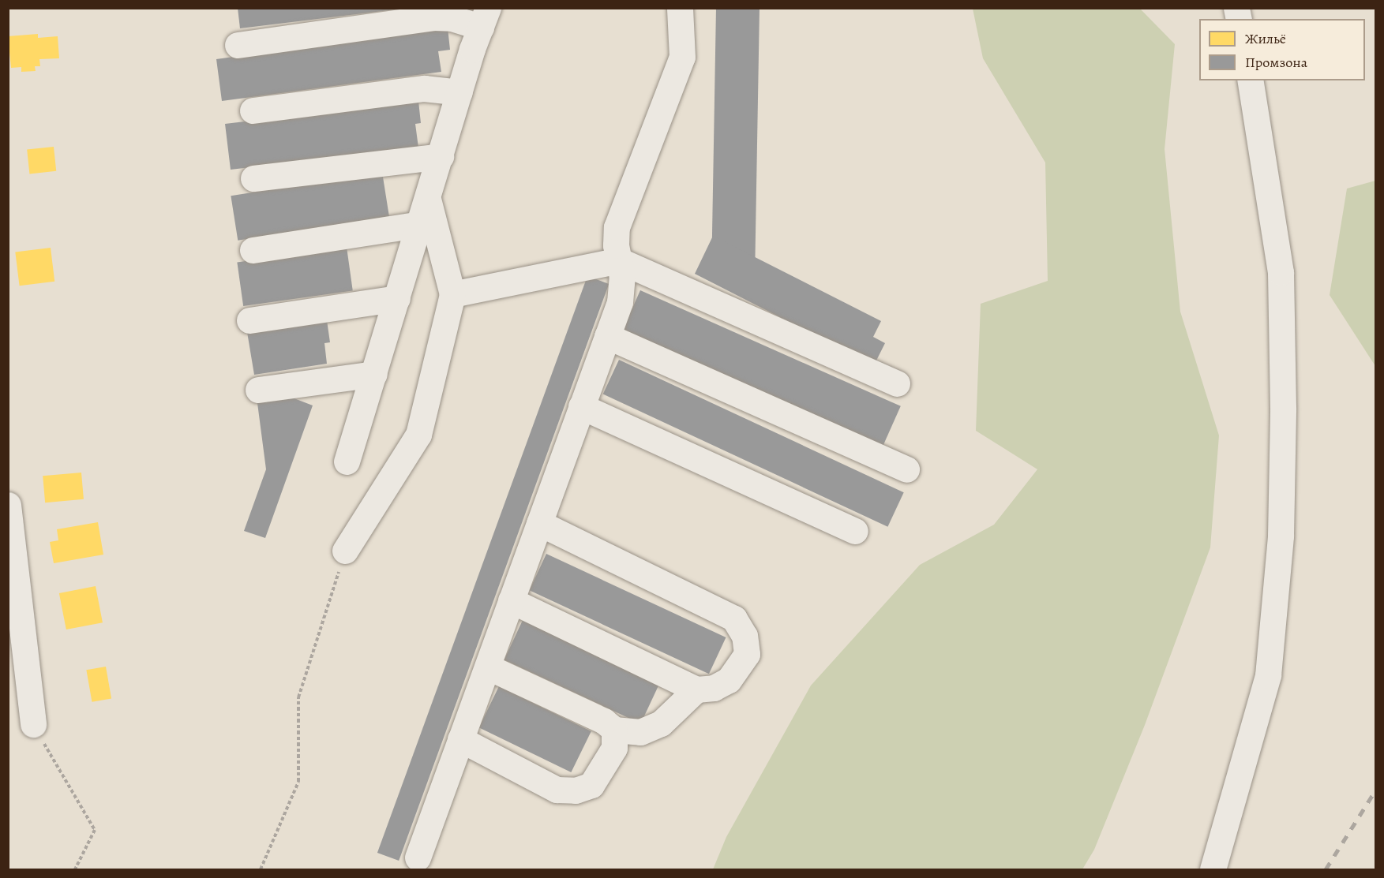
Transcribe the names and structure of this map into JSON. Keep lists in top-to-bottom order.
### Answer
{
  "legend": ["Жильё", "Промзона"]
}
